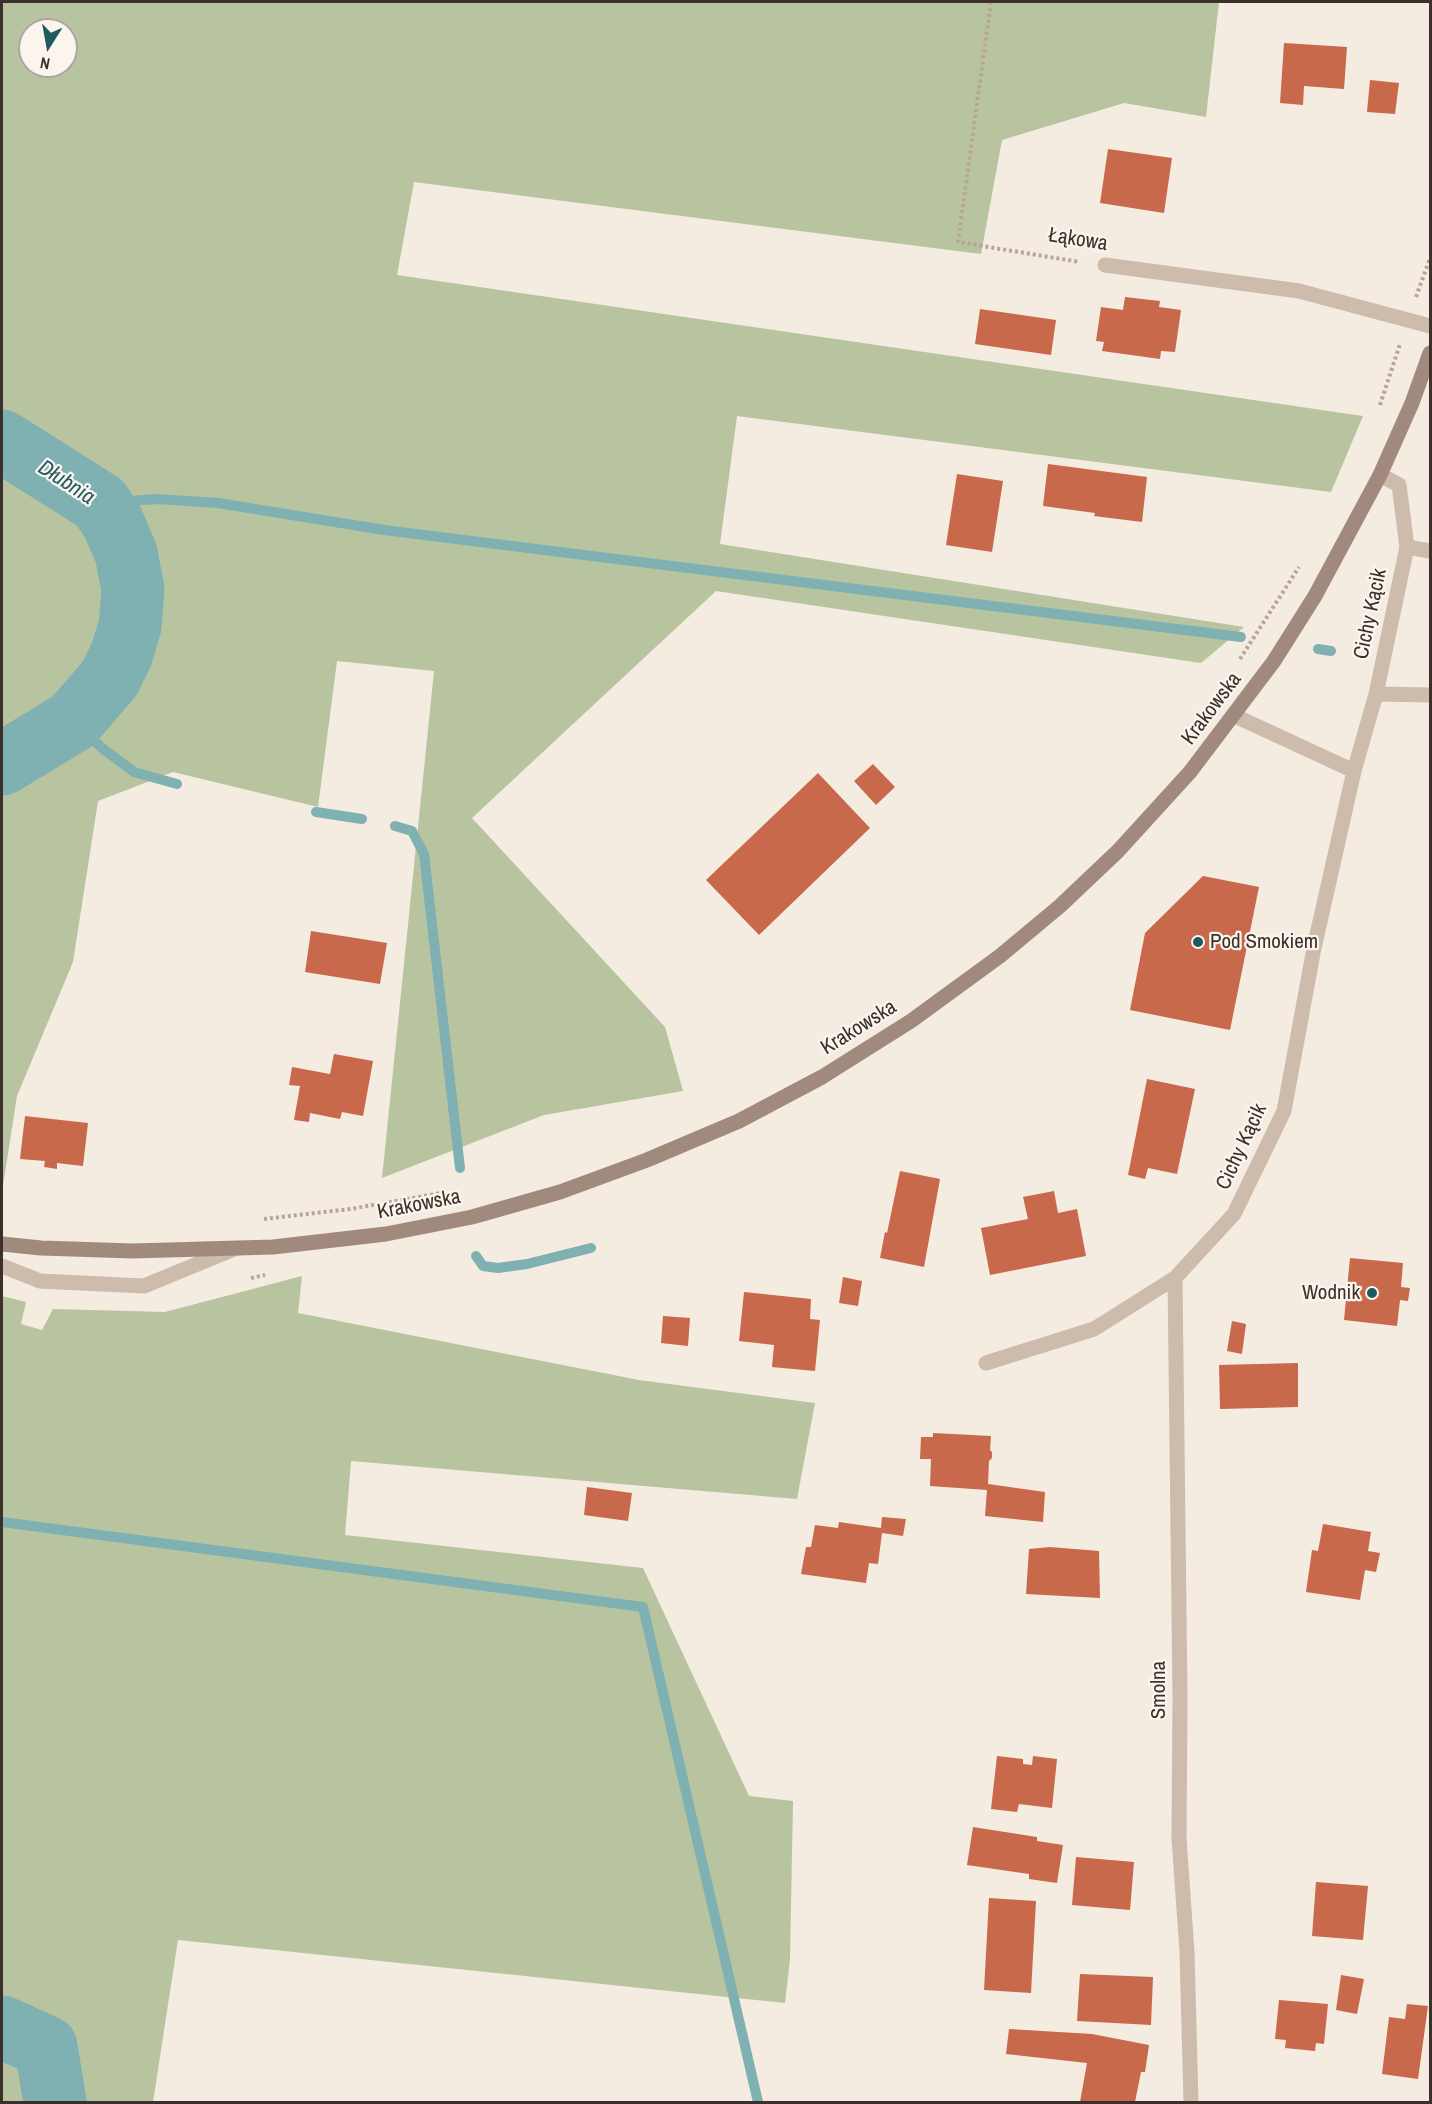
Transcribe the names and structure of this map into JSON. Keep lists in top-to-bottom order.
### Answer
{
  "streets": {
    "main road": ["Krakowska"],
    "street": ["Łąkowa", "Cichy Kącik", "Smolna"]
  },
  "crossings": [
    ["Cichy Kącik", "Krakowska"],
    ["Cichy Kącik", "Smolna"]
  ],
  "water": ["Dłubnia"],
  "places": ["Pod Smokiem", "Wodnik"],
  "north": "bottom"
}
